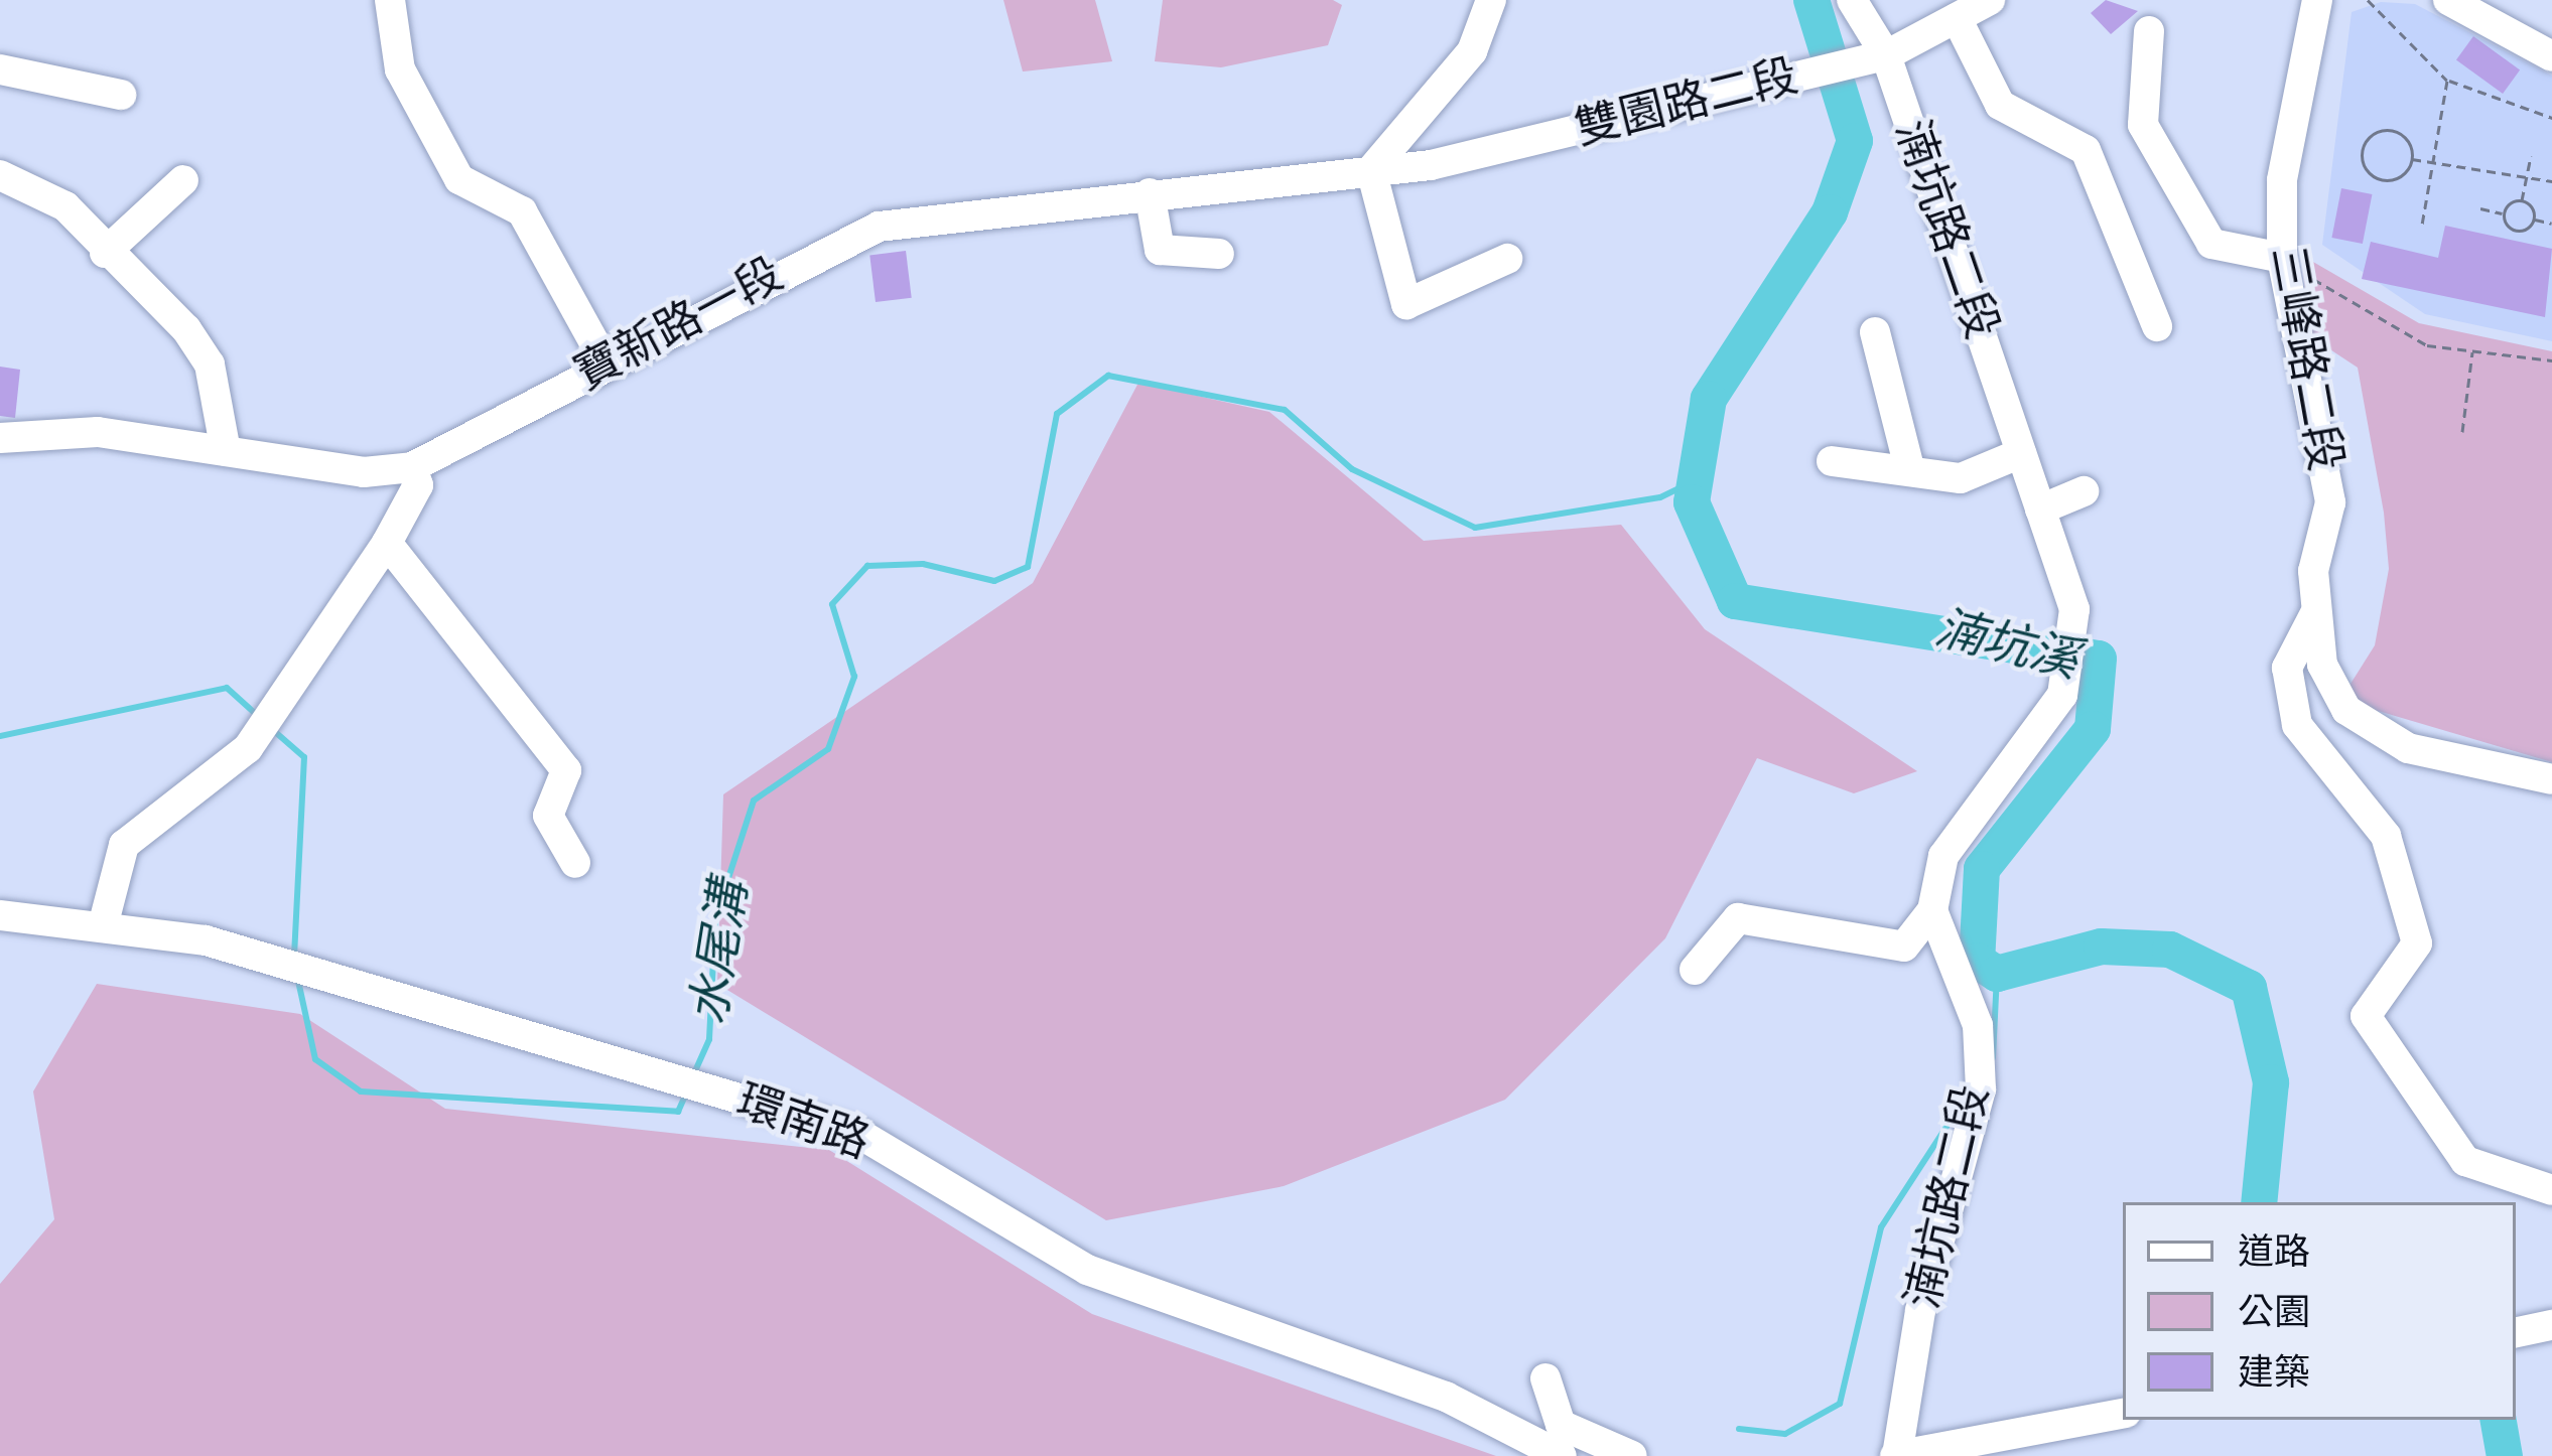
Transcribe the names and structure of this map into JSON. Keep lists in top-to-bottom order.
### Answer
{
  "streets": {
    "street": [
      "雙園路二段",
      "湳坑路二段",
      "寶新路一段",
      "三峰路二段",
      "環南路"
    ]
  },
  "crossings": [
    ["雙園路二段", "湳坑路二段"],
    ["雙園路二段", "寶新路一段"]
  ],
  "water": ["湳坑溪", "水尾溝"],
  "legend": ["道路", "公園", "建築"]
}
